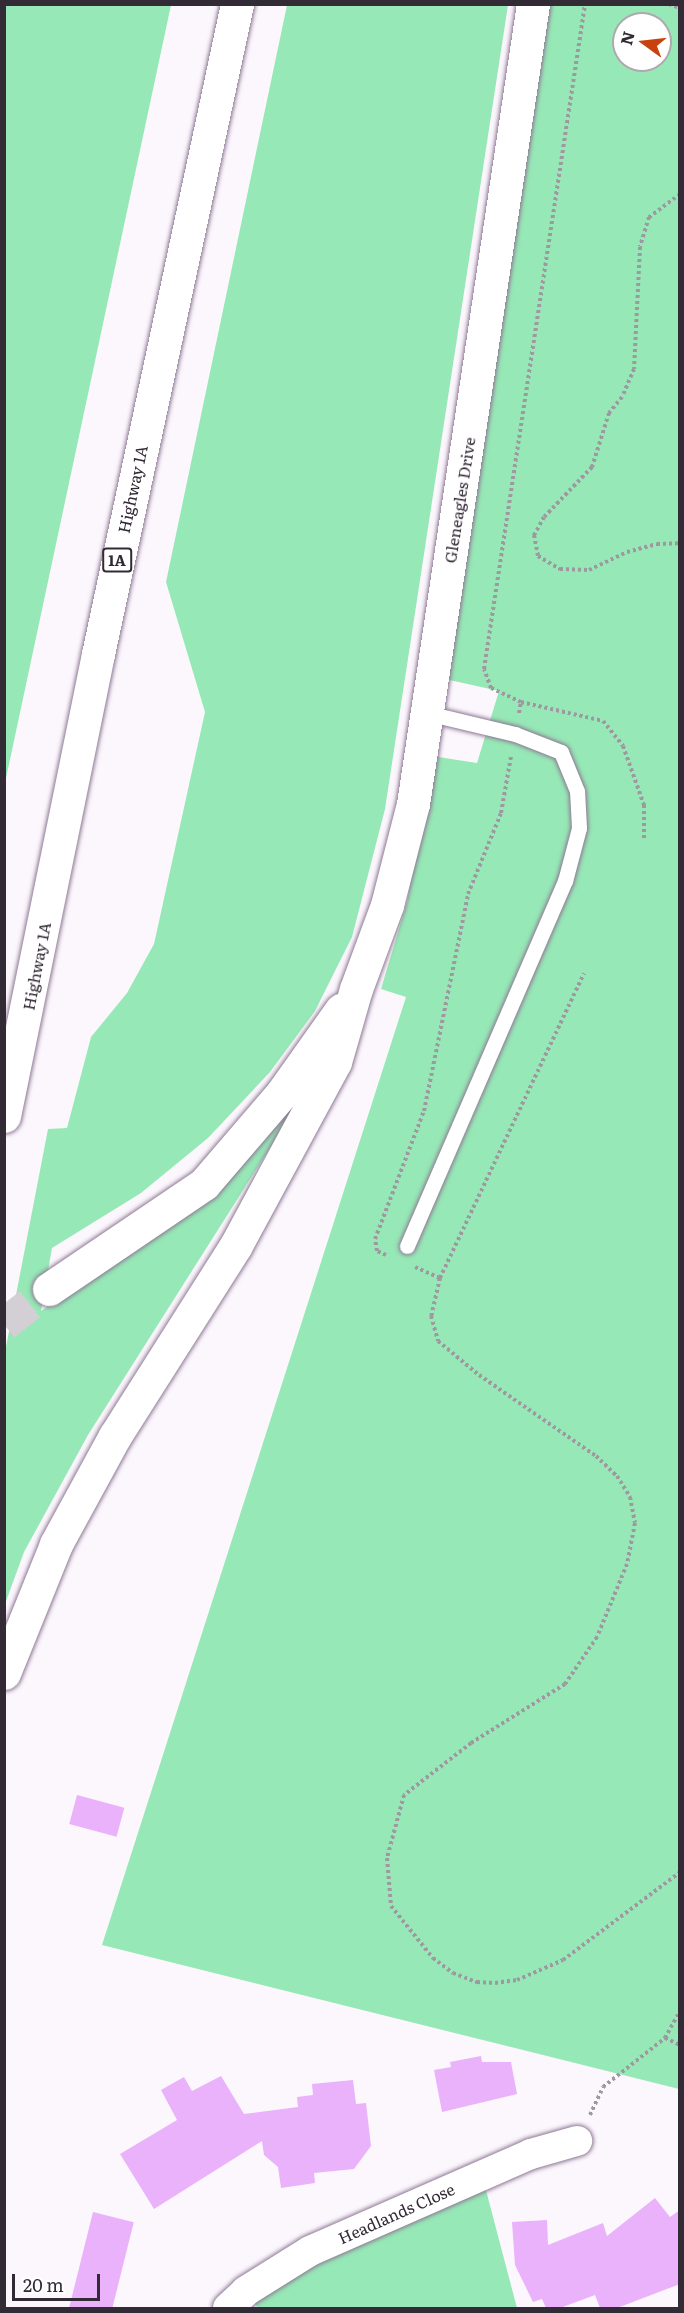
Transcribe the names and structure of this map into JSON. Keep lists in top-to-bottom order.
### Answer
{
  "streets": {
    "main road": ["Highway 1A", "Gleneagles Drive", "1A"],
    "street": ["Headlands Close"]
  },
  "scale_bar": "20 m",
  "north": "left"
}
